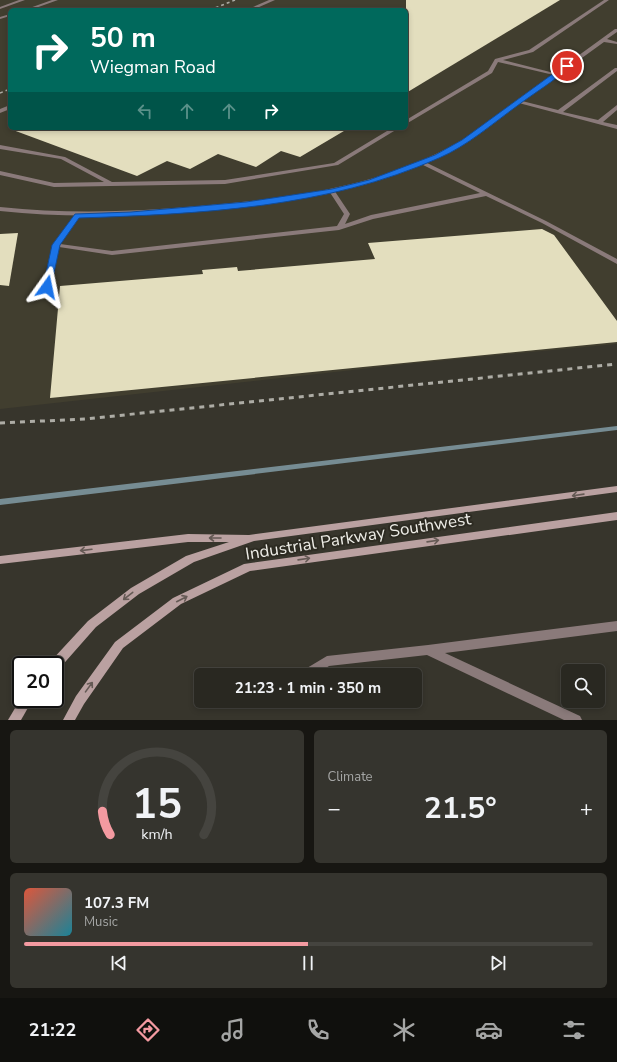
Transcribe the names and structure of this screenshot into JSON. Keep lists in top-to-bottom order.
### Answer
{
  "streets": {
    "main road": ["Industrial Parkway Southwest"]
  },
  "page": {
    "turn": ["50 m", "Wiegman Road"],
    "limit": "20",
    "trip": "21:23 · 1 min · 350 m",
    "tile": "Climate",
    "heat": ["−", "21.5°", "+"],
    "song": ["107.3 FM", "Music"],
    "tabs": "21:22",
    "gauge": ["15", "km/h"]
  }
}
